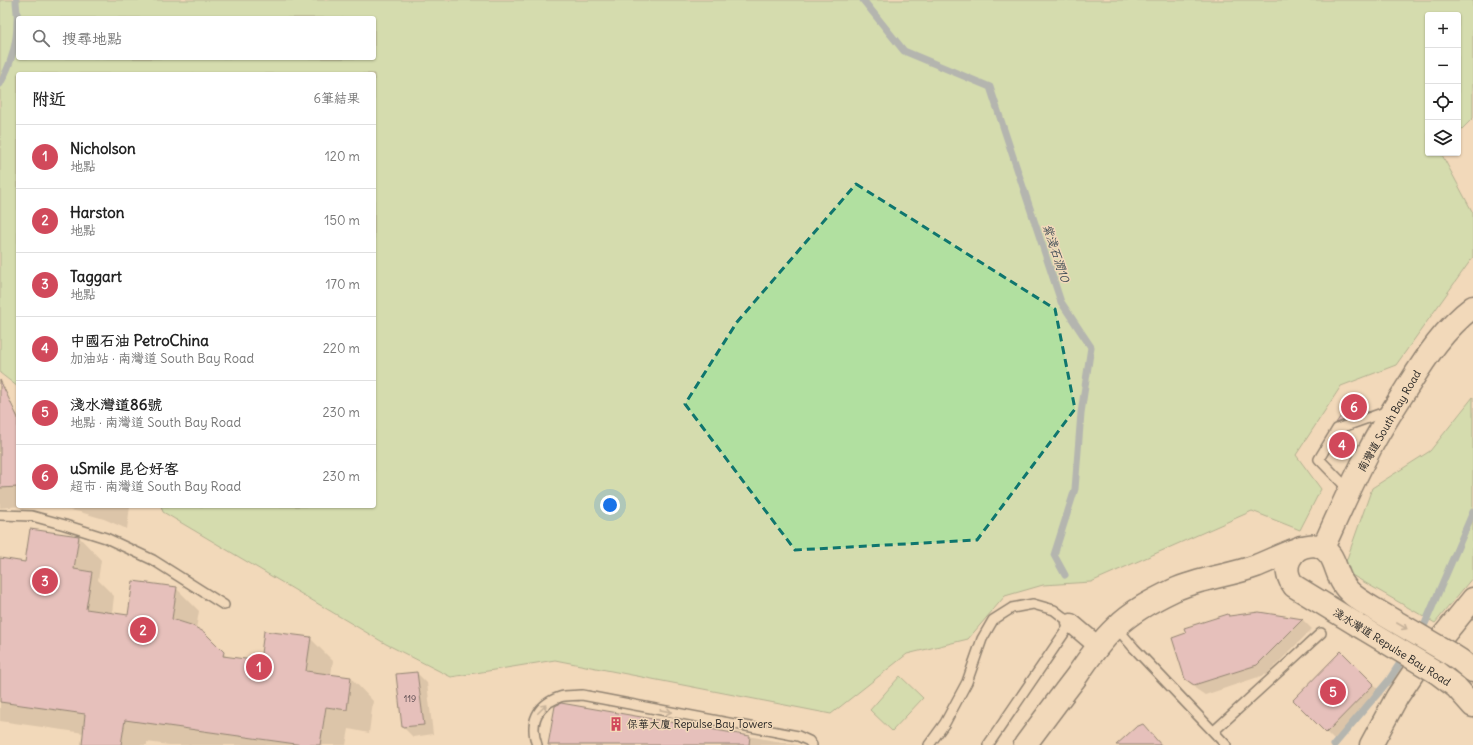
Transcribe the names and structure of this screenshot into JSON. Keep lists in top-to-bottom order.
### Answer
{
  "streets": {
    "main road": ["南灣道 South Bay Road", "淺水灣道 Repulse Bay Road"]
  },
  "crossings": [
    ["南灣道 South Bay Road", "淺水灣道 Repulse Bay Road"]
  ],
  "water": ["紫淺石澗10"],
  "places": {
    "building": ["保華大廈 Repulse Bay Towers"]
  },
  "house_numbers": ["119"],
  "page": {
    "map_buttons": ["+", "−"],
    "search": "搜尋地點",
    "heading": ["附近", "6筆結果"],
    "list": [
      {
        "mark": "1",
        "name": "Nicholson",
        "note": "地點",
        "value": "120 m"
      },
      {
        "mark": "2",
        "name": "Harston",
        "note": "地點",
        "value": "150 m"
      },
      {
        "mark": "3",
        "name": "Taggart",
        "note": "地點",
        "value": "170 m"
      },
      {
        "mark": "4",
        "name": "中國石油 PetroChina",
        "note": "加油站 · 南灣道 South Bay Road",
        "value": "220 m"
      },
      {
        "mark": "5",
        "name": "淺水灣道86號",
        "note": "地點 · 南灣道 South Bay Road",
        "value": "230 m"
      },
      {
        "mark": "6",
        "name": "uSmile 昆仑好客",
        "note": "超市 · 南灣道 South Bay Road",
        "value": "230 m"
      }
    ],
    "pins": [
      "6",
      "4",
      "3",
      "2",
      "1",
      "5"
    ]
  }
}
